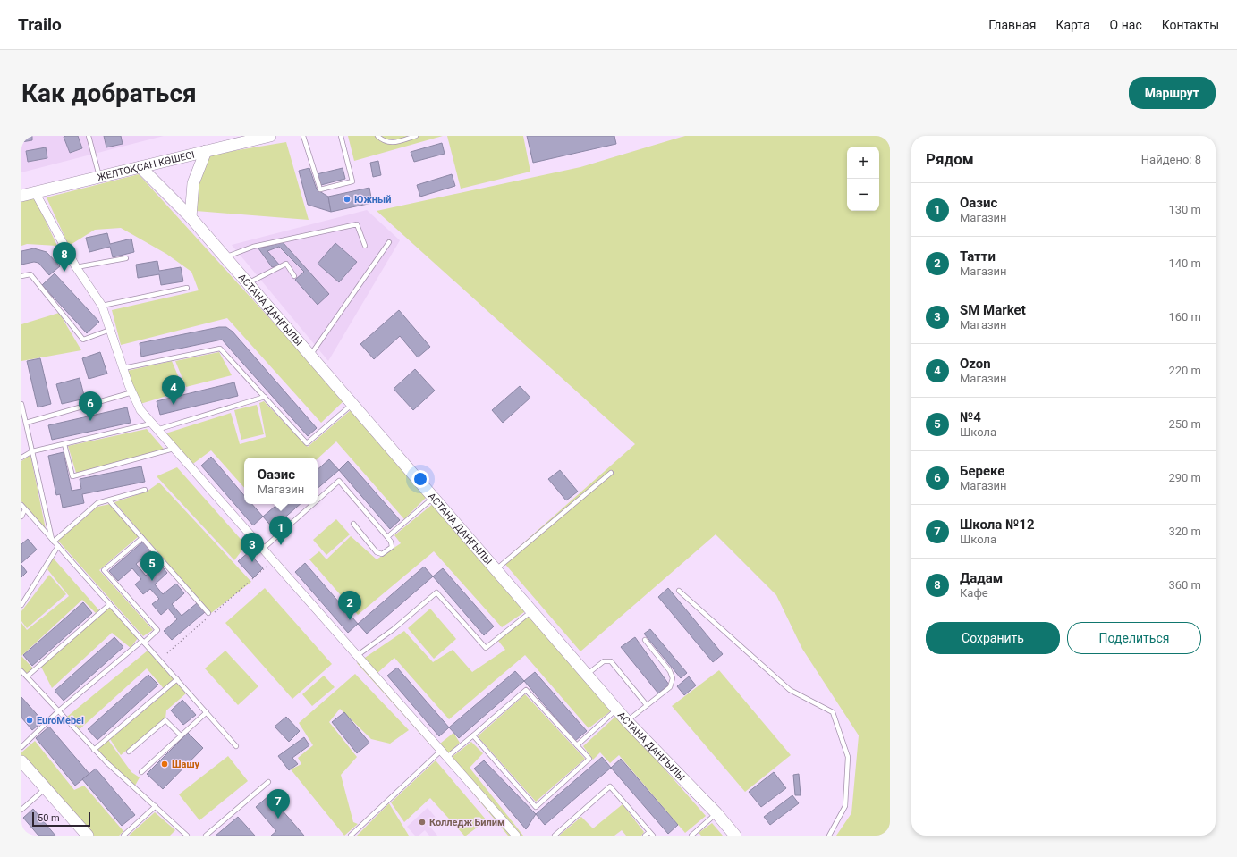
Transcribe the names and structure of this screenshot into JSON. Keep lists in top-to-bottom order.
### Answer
{
  "streets": {
    "street": ["ЖЕЛТОҚСАН КӨШЕСІ", "АСТАНА ДАҢҒЫЛЫ"]
  },
  "crossings": [
    ["ЖЕЛТОҚСАН КӨШЕСІ", "АСТАНА ДАҢҒЫЛЫ"]
  ],
  "places": [
    "Южный",
    "EuroMebel",
    "Шашу",
    "Колледж Билим"
  ],
  "scale_bar": "50 m",
  "page": {
    "header": "Trailo",
    "nav": [
      "Главная",
      "Карта",
      "О нас",
      "Контакты"
    ],
    "buttons": [
      "Маршрут",
      ["Сохранить", "Поделиться"]
    ],
    "title": "Как добраться",
    "heading": ["Рядом", "Найдено: 8"],
    "map_buttons": ["+", "−"],
    "list": [
      {
        "mark": "1",
        "name": "Оазис",
        "note": "Магазин",
        "value": "130 m"
      },
      {
        "mark": "2",
        "name": "Татти",
        "note": "Магазин",
        "value": "140 m"
      },
      {
        "mark": "3",
        "name": "SM Market",
        "note": "Магазин",
        "value": "160 m"
      },
      {
        "mark": "4",
        "name": "Ozon",
        "note": "Магазин",
        "value": "220 m"
      },
      {
        "mark": "5",
        "name": "№4",
        "note": "Школа",
        "value": "250 m"
      },
      {
        "mark": "6",
        "name": "Береке",
        "note": "Магазин",
        "value": "290 m"
      },
      {
        "mark": "7",
        "name": "Школа №12",
        "note": "Школа",
        "value": "320 m"
      },
      {
        "mark": "8",
        "name": "Дадам",
        "note": "Кафе",
        "value": "360 m"
      }
    ],
    "pins": [
      "8",
      "4",
      "6",
      "1",
      "3",
      "5",
      "2",
      "7"
    ],
    "popup": ["Оазис", "Магазин"],
    "scale": "50 m"
  }
}
